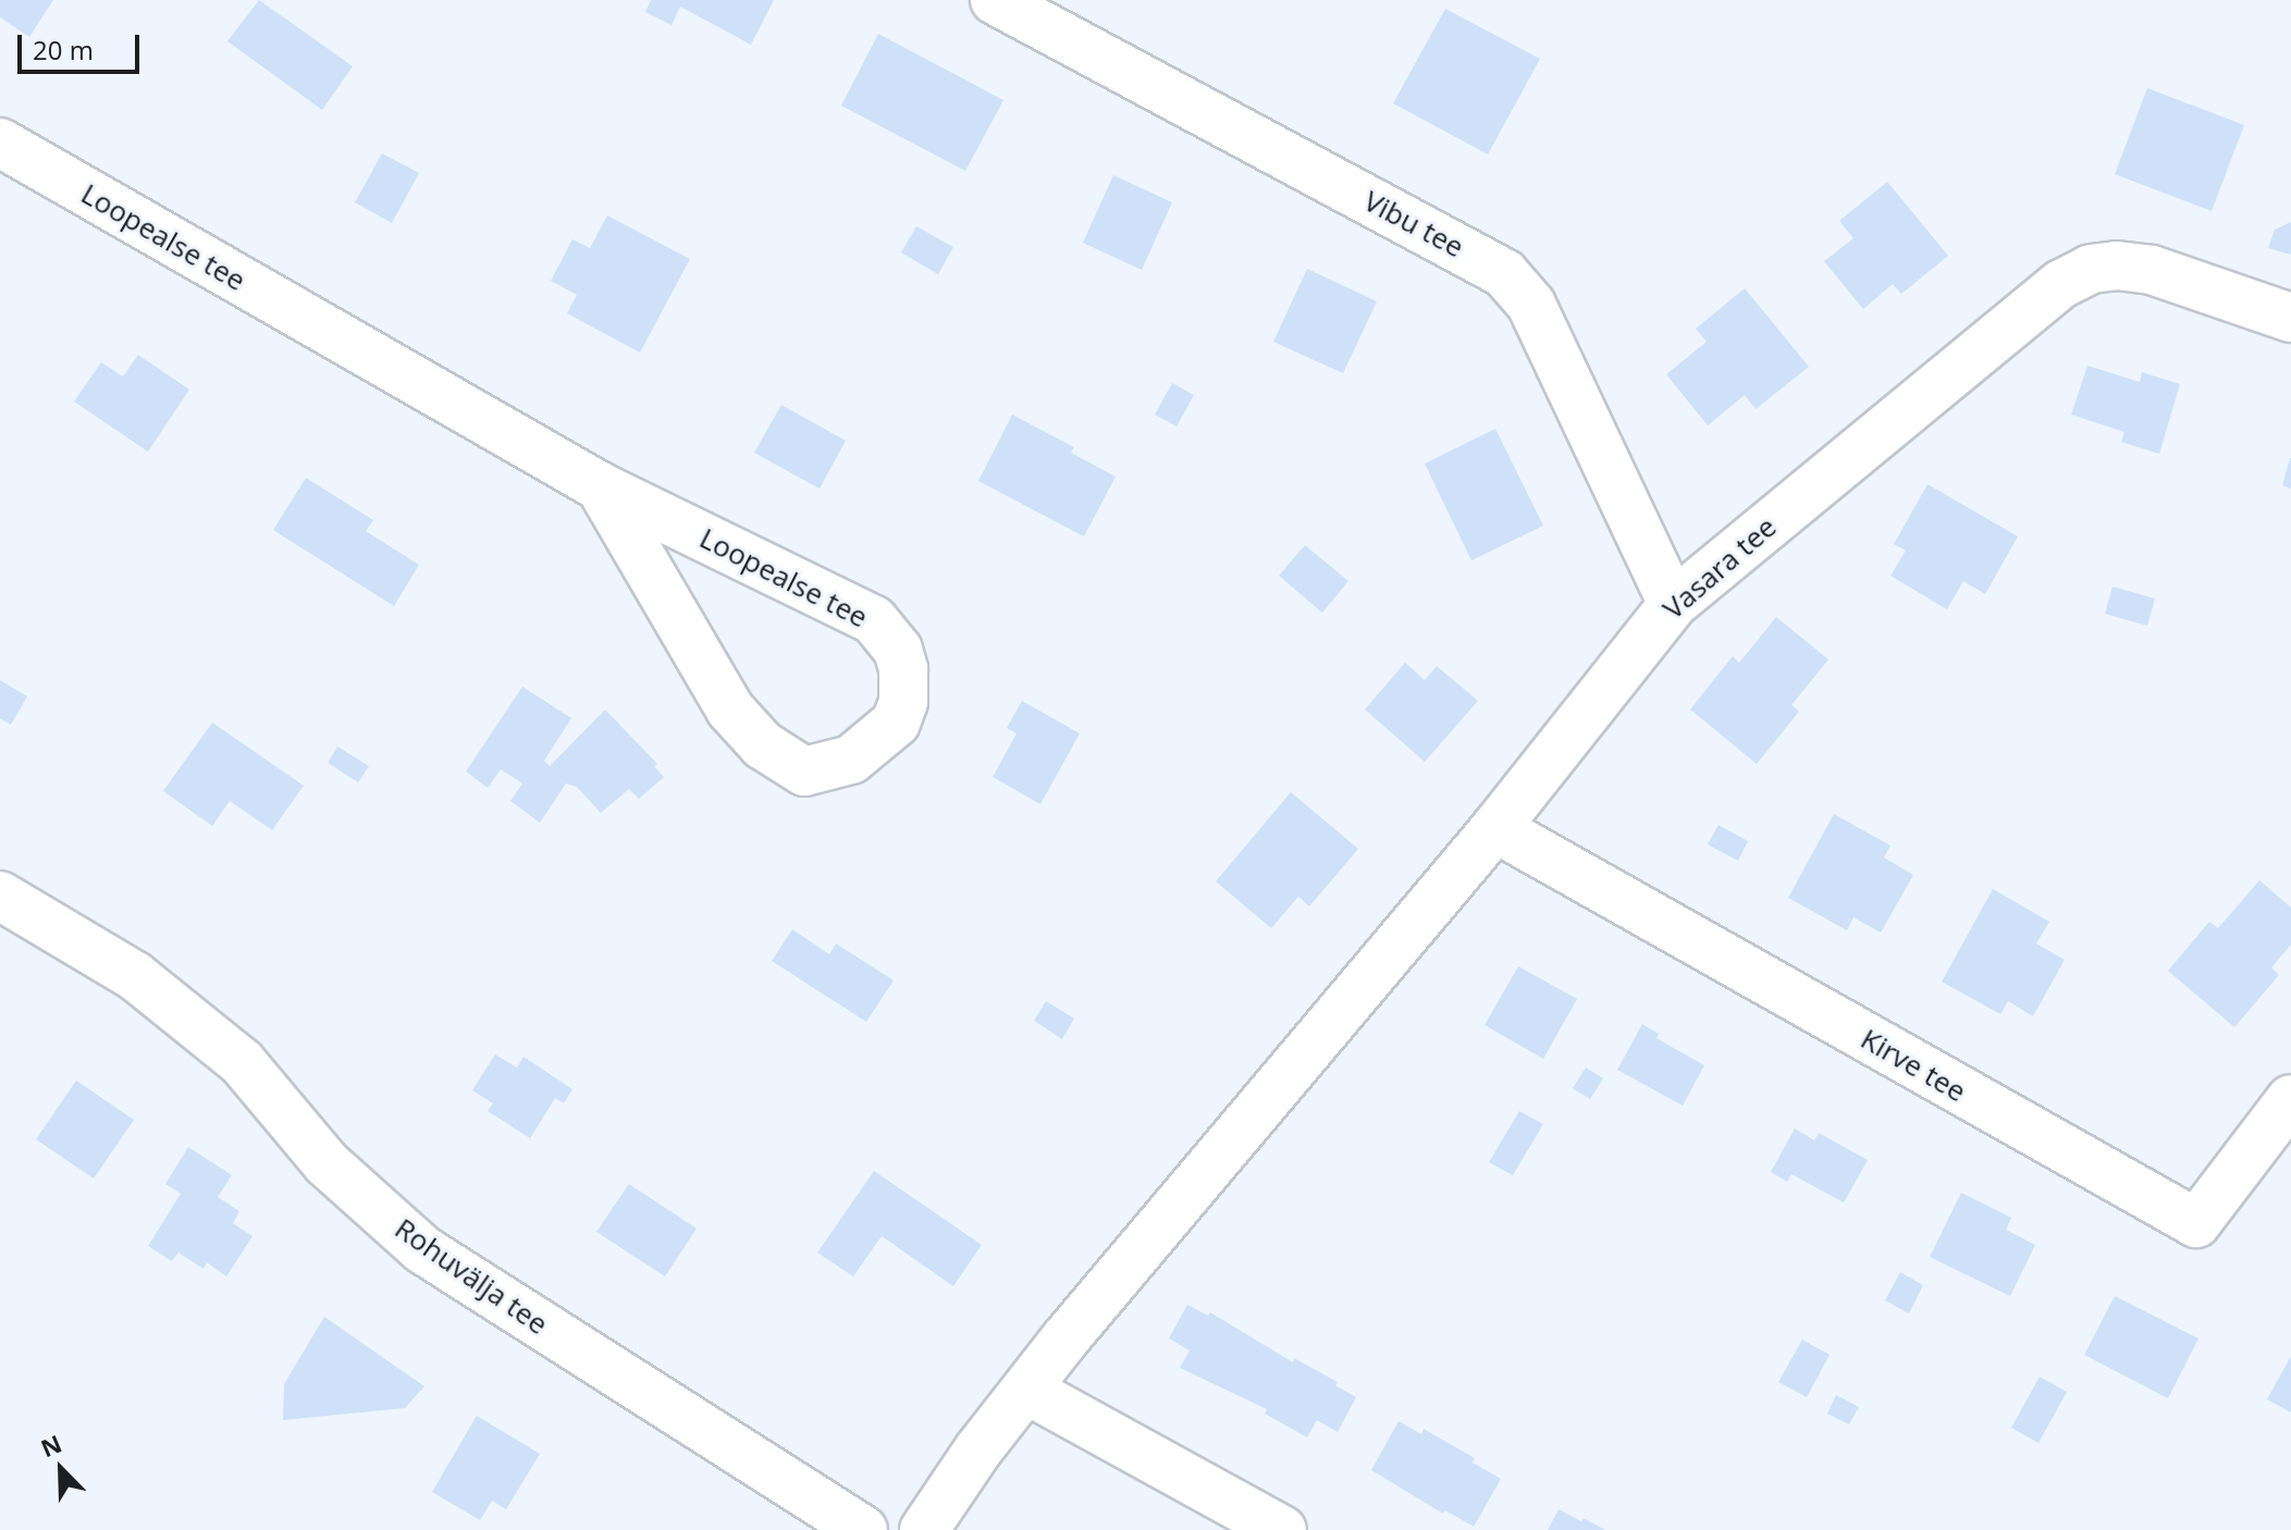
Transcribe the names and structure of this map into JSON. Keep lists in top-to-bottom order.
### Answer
{
  "streets": {
    "street": [
      "Vibu tee",
      "Loopealse tee",
      "Vasara tee",
      "Kirve tee",
      "Rohuvälja tee"
    ]
  },
  "crossings": [
    ["Vibu tee", "Vasara tee"],
    ["Vasara tee", "Kirve tee"]
  ],
  "scale_bar": "20 m",
  "north": "top left"
}
